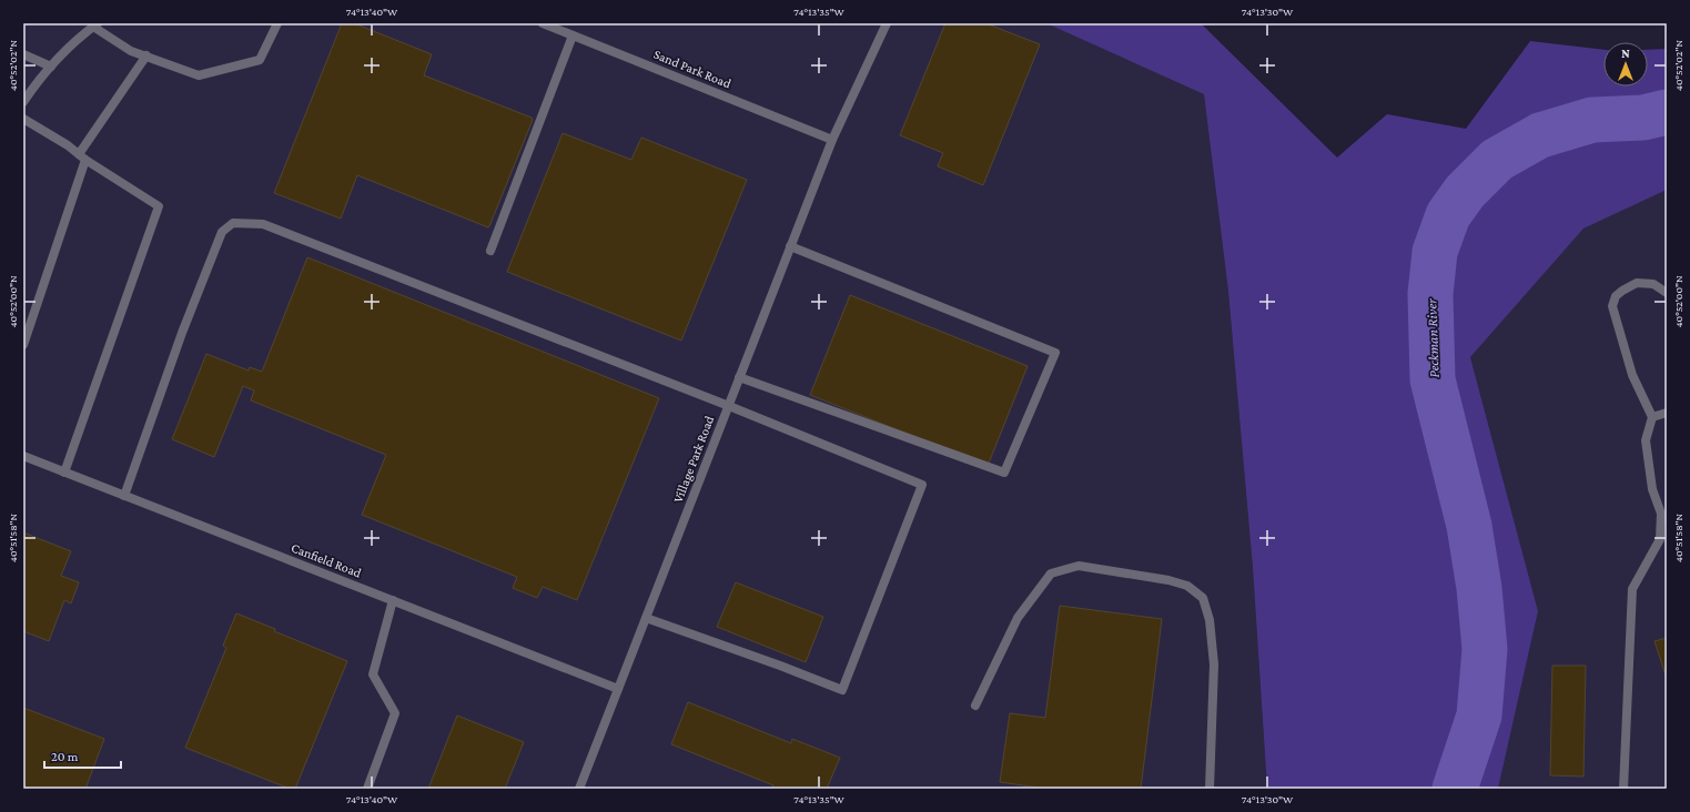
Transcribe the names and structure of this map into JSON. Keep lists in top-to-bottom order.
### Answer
{
  "streets": {
    "street": ["Sand Park Road", "Village Park Road", "Canfield Road"]
  },
  "crossings": [
    ["Sand Park Road", "Village Park Road"],
    ["Village Park Road", "Canfield Road"]
  ],
  "water": ["Peckman River"],
  "scale_bar": "20 m",
  "north": "top",
  "coordinates": [
    "74°13'40\"W",
    "74°13'35\"W",
    "74°13'30\"W",
    "40°52'02\"N",
    "40°52'00\"N",
    "40°51'58\"N"
  ]
}
